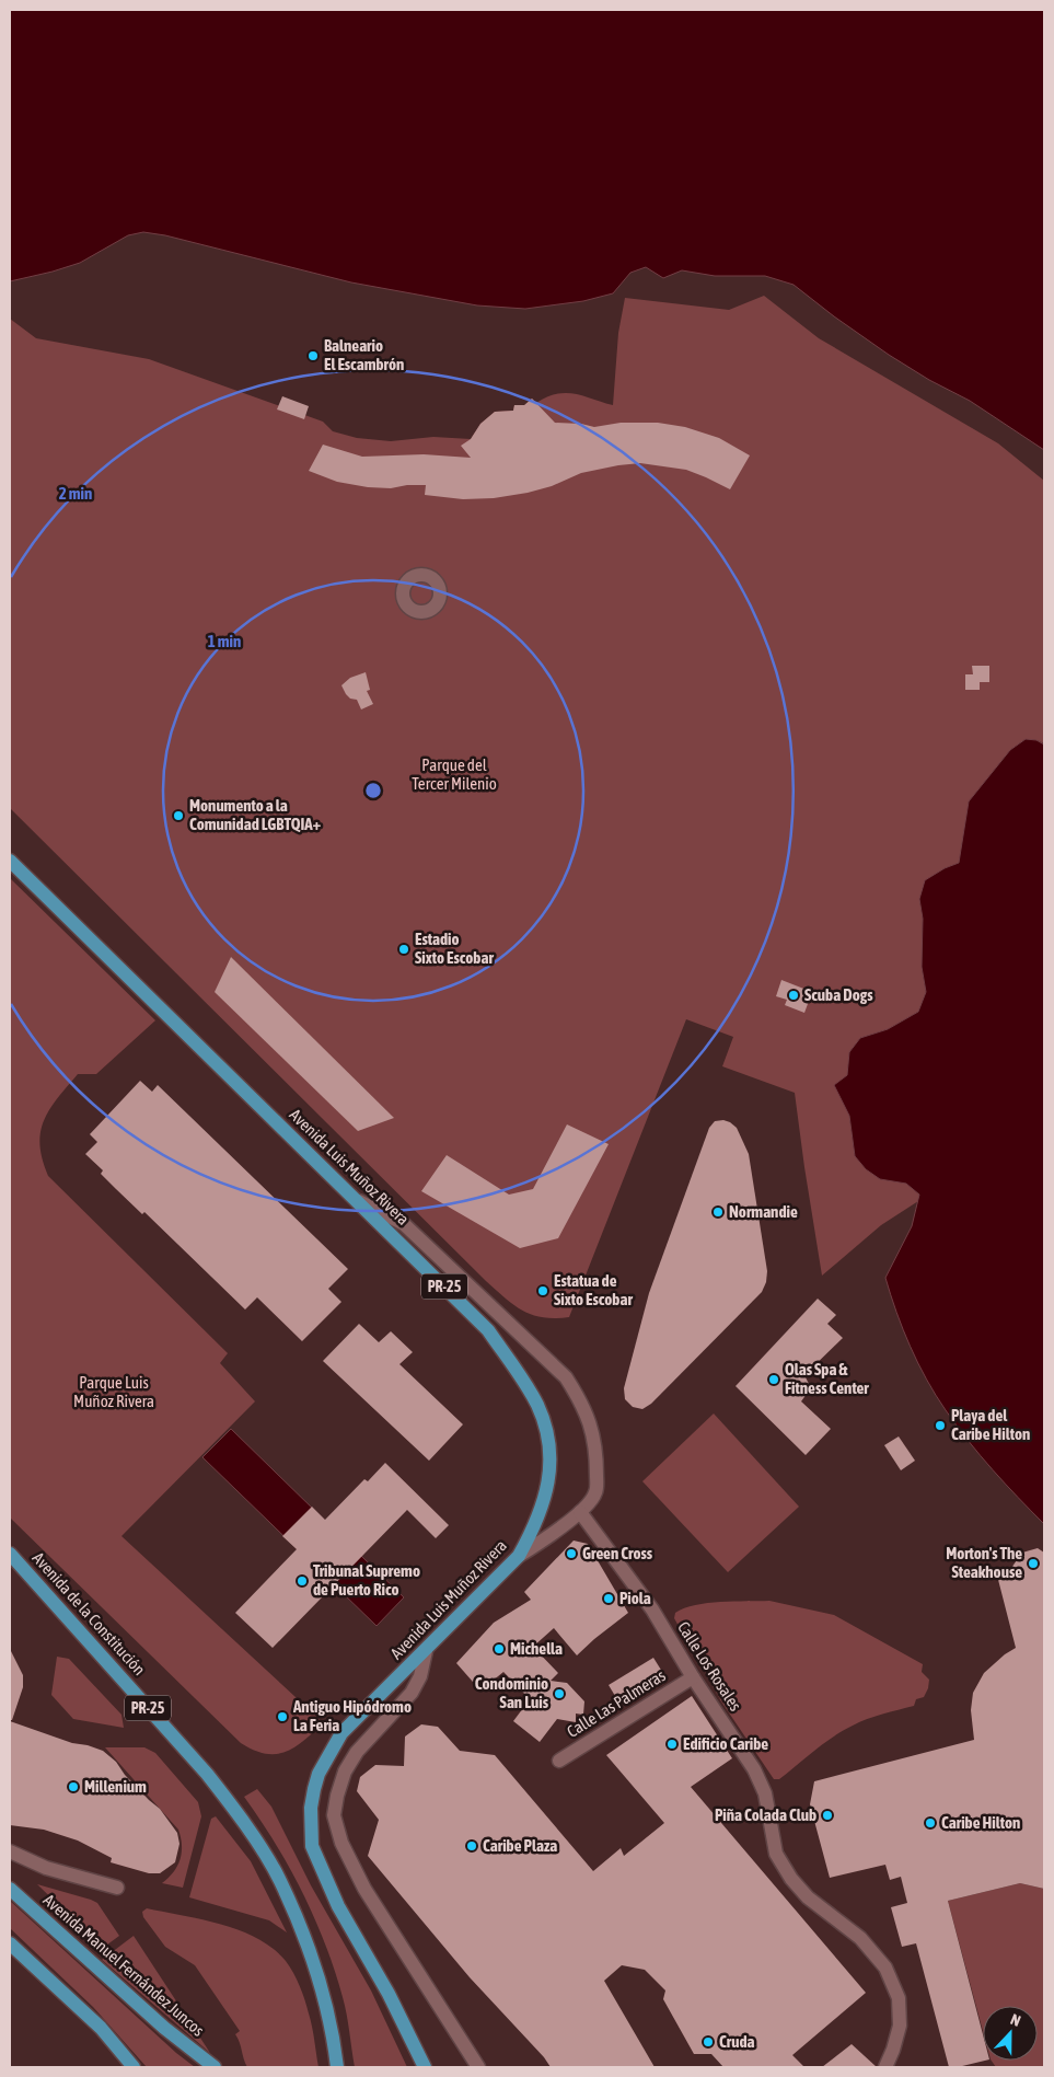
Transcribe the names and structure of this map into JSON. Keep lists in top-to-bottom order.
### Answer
{
  "streets": {
    "main road": [
      "Avenida Luis Muñoz Rivera",
      "PR-25",
      "Avenida de la Constitución",
      "Avenida Manuel Fernández Juncos"
    ],
    "street": ["Calle Los Rosales", "Calle Las Palmeras"]
  },
  "crossings": [
    ["Calle Los Rosales", "Calle Las Palmeras"]
  ],
  "parks": ["Parque del Tercer Milenio", "Parque Luis Muñoz Rivera"],
  "places": [
    "Balneario El Escambrón",
    "Monumento a la Comunidad LGBTQIA+",
    "Estadio Sixto Escobar",
    "Scuba Dogs",
    "Normandie",
    "Estatua de Sixto Escobar",
    "Olas Spa & Fitness Center",
    "Playa del Caribe Hilton",
    "Green Cross",
    "Morton's The Steakhouse",
    "Tribunal Supremo de Puerto Rico",
    "Piola",
    "Michella",
    "Condominio San Luis",
    "Antiguo Hipódromo La Feria",
    "Edificio Caribe",
    "Millenium",
    "Piña Colada Club",
    "Caribe Hilton",
    "Caribe Plaza",
    "Cruda"
  ],
  "north": "top",
  "rings": ["2 min", "1 min"]
}
